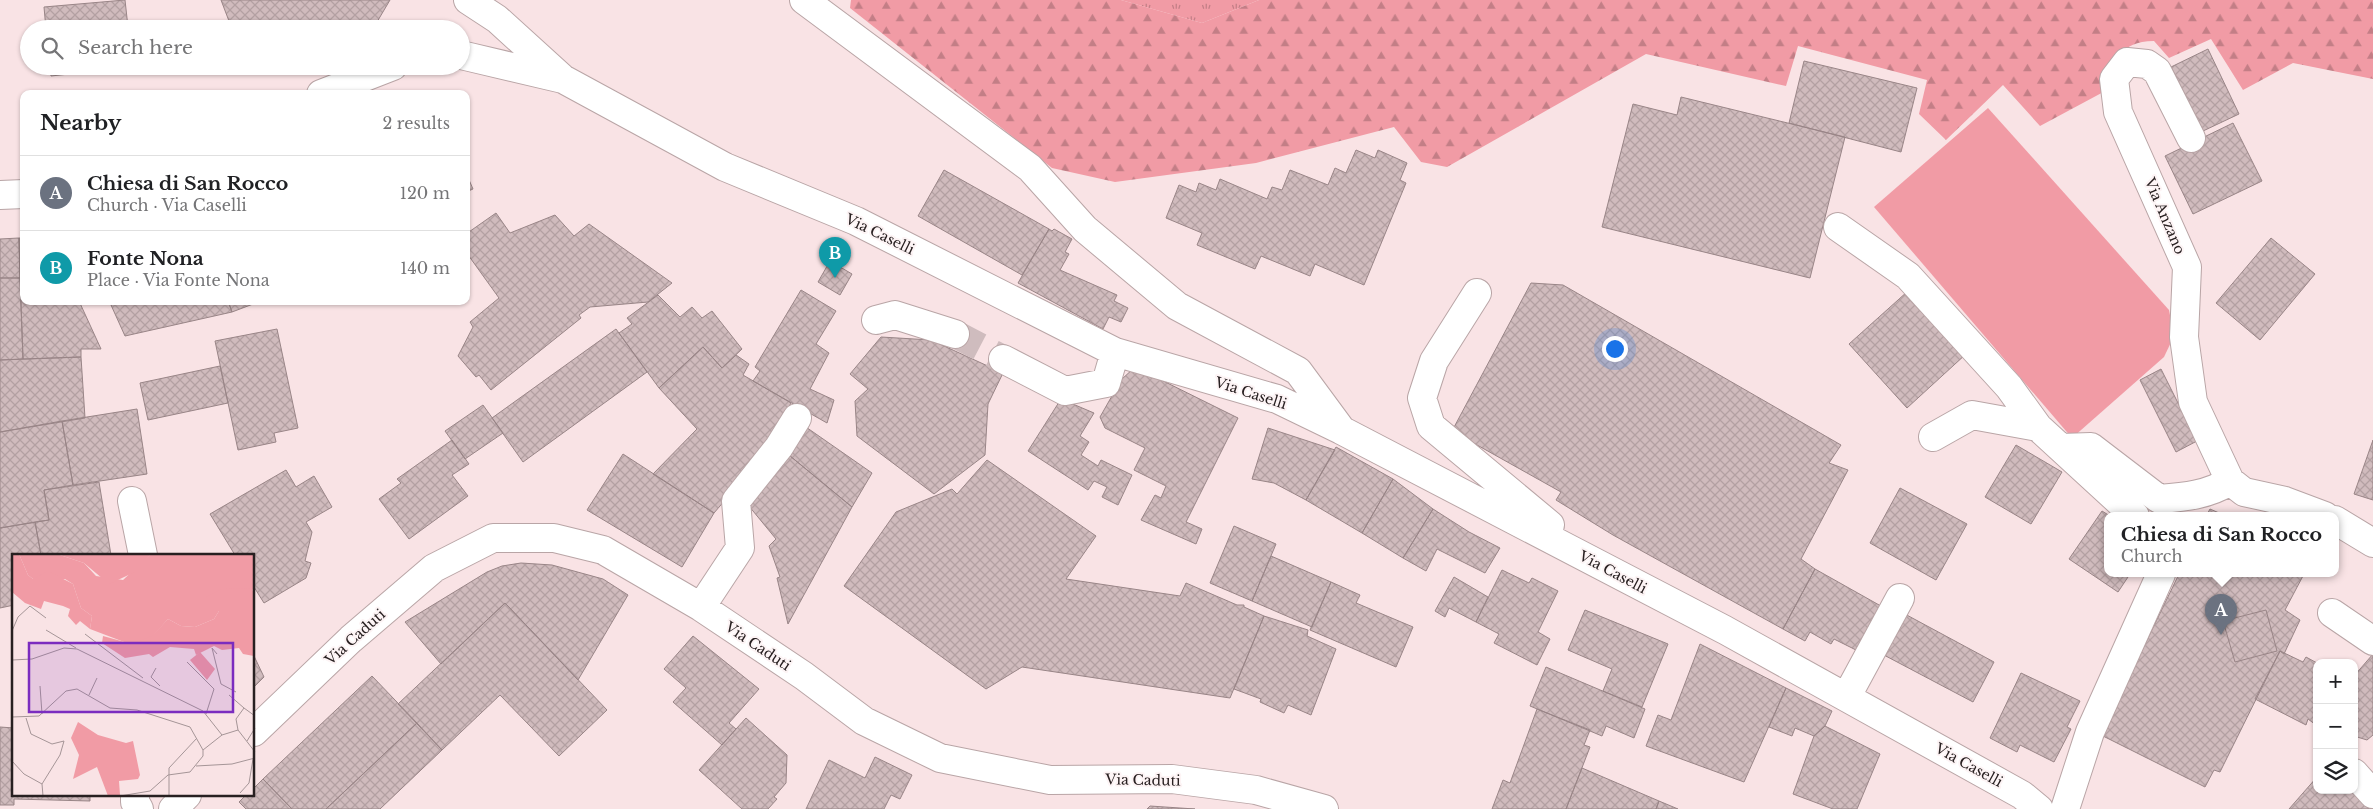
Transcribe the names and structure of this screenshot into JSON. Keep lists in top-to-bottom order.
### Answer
{
  "streets": {
    "street": ["Via Anzano", "Via Caselli", "Via Caduti"]
  },
  "page": {
    "search": "Search here",
    "heading": ["Nearby", "2 results"],
    "list": [
      {
        "mark": "A",
        "name": "Chiesa di San Rocco",
        "note": "Church · Via Caselli",
        "value": "120 m"
      },
      {
        "mark": "B",
        "name": "Fonte Nona",
        "note": "Place · Via Fonte Nona",
        "value": "140 m"
      }
    ],
    "pins": ["B", "A"],
    "popup": ["Chiesa di San Rocco", "Church"],
    "map_buttons": ["+", "−"]
  }
}
